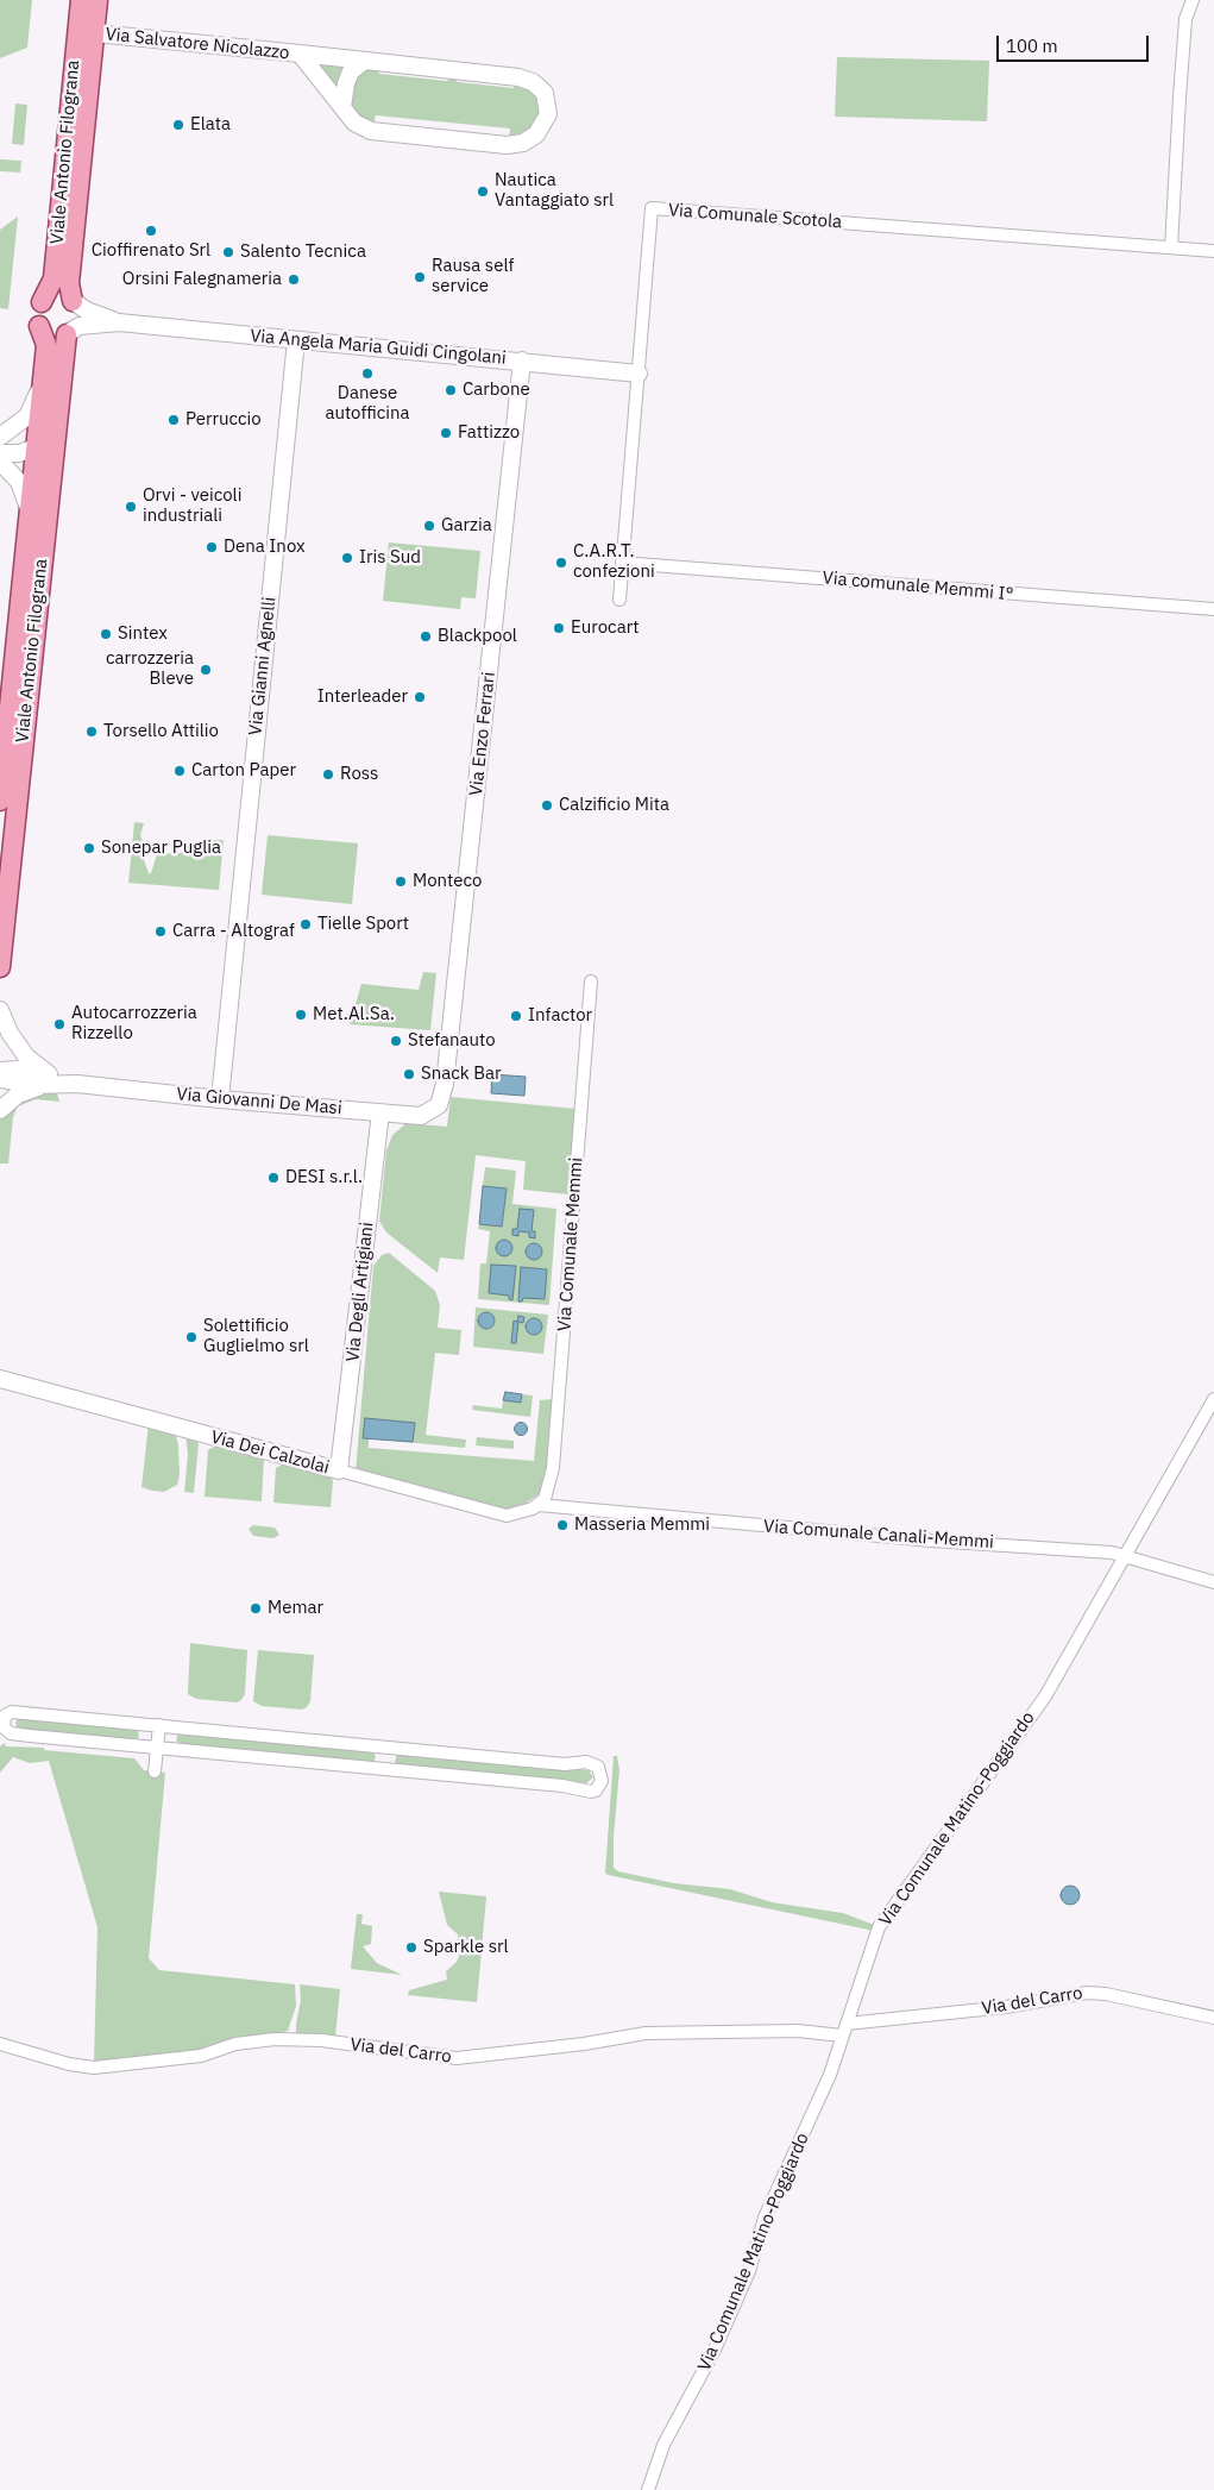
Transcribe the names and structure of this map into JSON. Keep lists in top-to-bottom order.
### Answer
{
  "streets": {
    "main road": ["Viale Antonio Filograna"],
    "street": [
      "Via Salvatore Nicolazzo",
      "Via Comunale Scotola",
      "Via Angela Maria Guidi Cingolani",
      "Via comunale Memmi I°",
      "Via Gianni Agnelli",
      "Via Enzo Ferrari",
      "Via Giovanni De Masi",
      "Via Comunale Memmi",
      "Via Degli Artigiani",
      "Via Dei Calzolai",
      "Via Comunale Canali-Memmi",
      "Via Comunale Matino-Poggiardo",
      "Via del Carro"
    ]
  },
  "crossings": [
    ["Via Salvatore Nicolazzo", "Viale Antonio Filograna"],
    ["Via Comunale Scotola", "Via Angela Maria Guidi Cingolani"],
    ["Via Comunale Scotola", "Via comunale Memmi I°"],
    ["Via Angela Maria Guidi Cingolani", "Via Gianni Agnelli"],
    ["Via Angela Maria Guidi Cingolani", "Via Enzo Ferrari"],
    ["Via Gianni Agnelli", "Via Giovanni De Masi"],
    ["Via Enzo Ferrari", "Via Giovanni De Masi"],
    ["Via Giovanni De Masi", "Via Degli Artigiani"],
    ["Via Comunale Memmi", "Via Dei Calzolai"],
    ["Via Comunale Memmi", "Via Comunale Canali-Memmi"],
    ["Via Degli Artigiani", "Via Dei Calzolai"],
    ["Via Dei Calzolai", "Via Comunale Canali-Memmi"],
    ["Via Comunale Canali-Memmi", "Via Comunale Matino-Poggiardo"],
    ["Via Comunale Matino-Poggiardo", "Via del Carro"]
  ],
  "places": [
    "Elata",
    "Nautica Vantaggiato srl",
    "Cioffirenato Srl",
    "Salento Tecnica",
    "Rausa self service",
    "Orsini Falegnameria",
    "Danese autofficina",
    "Carbone",
    "Perruccio",
    "Fattizzo",
    "Orvi - veicoli industriali",
    "Garzia",
    "Dena Inox",
    "Iris Sud",
    "C.A.R.T. confezioni",
    "Eurocart",
    "Sintex",
    "Blackpool",
    "carrozzeria Bleve",
    "Interleader",
    "Torsello Attilio",
    "Carton Paper",
    "Ross",
    "Calzificio Mita",
    "Sonepar Puglia",
    "Monteco",
    "Tielle Sport",
    "Carra - Altograf",
    "Met.Al.Sa.",
    "Infactor",
    "Autocarrozzeria Rizzello",
    "Stefanauto",
    "Snack Bar",
    "DESI s.r.l.",
    "Solettificio Guglielmo srl",
    "Masseria Memmi",
    "Memar",
    "Sparkle srl"
  ],
  "scale_bar": "100 m"
}
